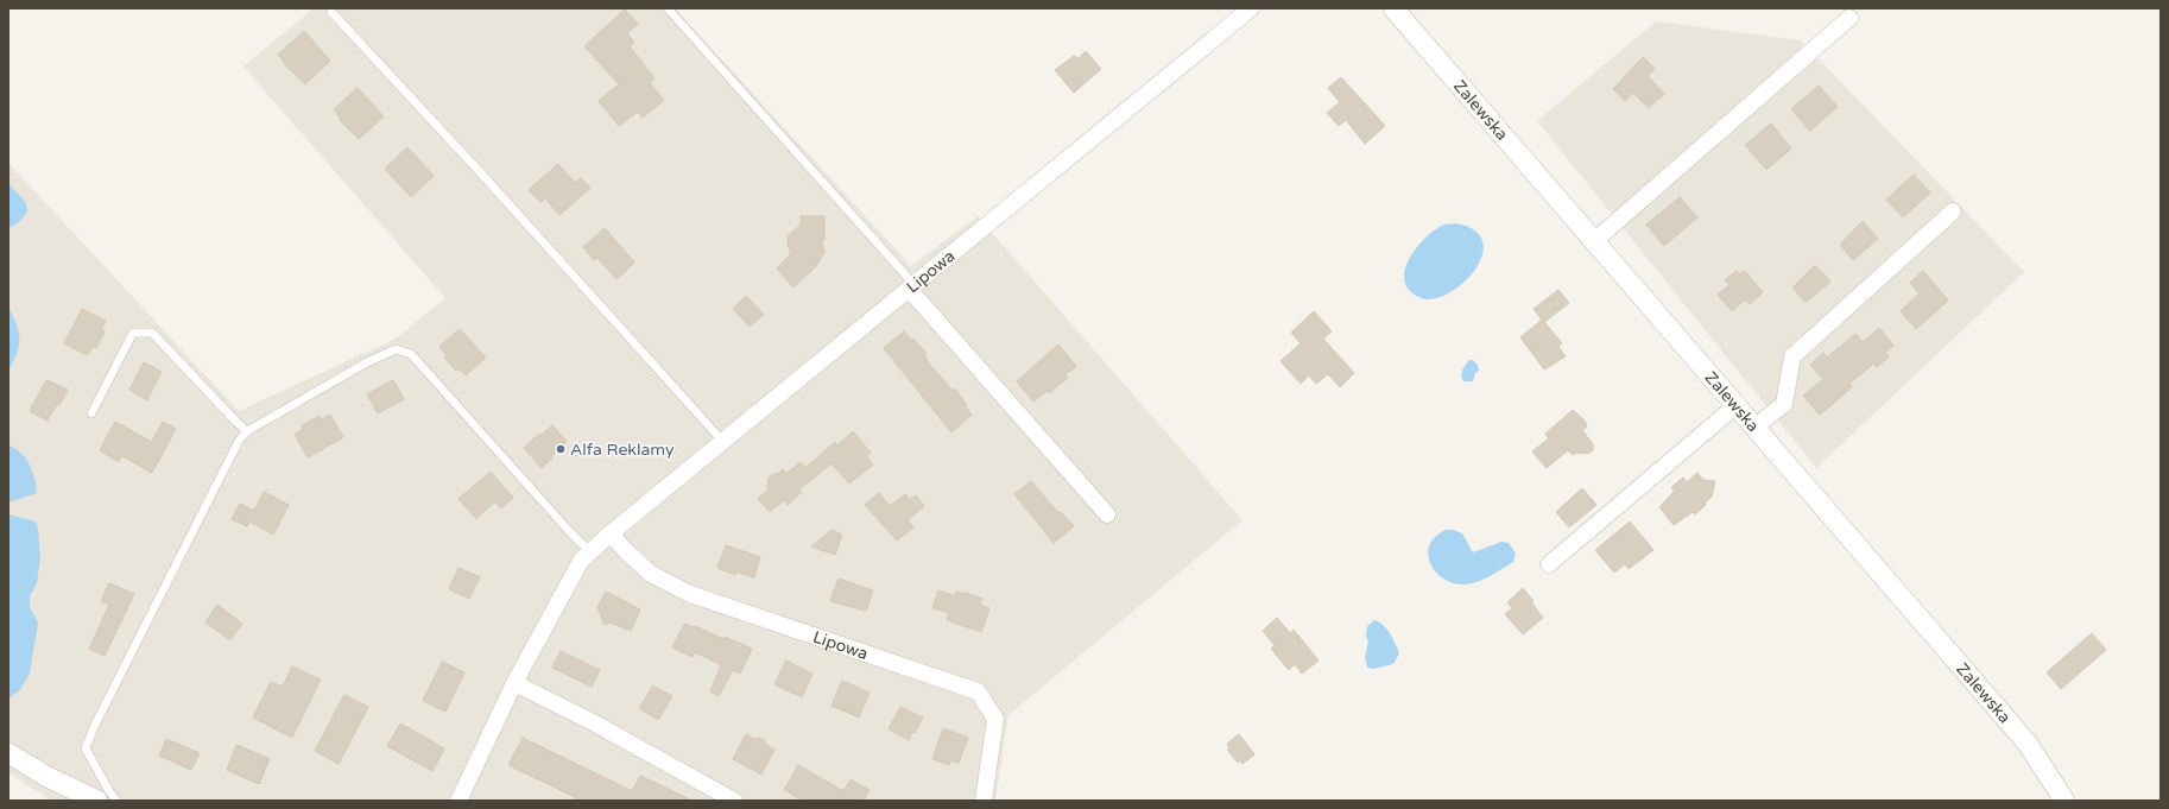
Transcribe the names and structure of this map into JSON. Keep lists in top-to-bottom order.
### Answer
{
  "streets": {
    "street": ["Zalewska", "Lipowa"]
  },
  "places": ["Alfa Reklamy"]
}
